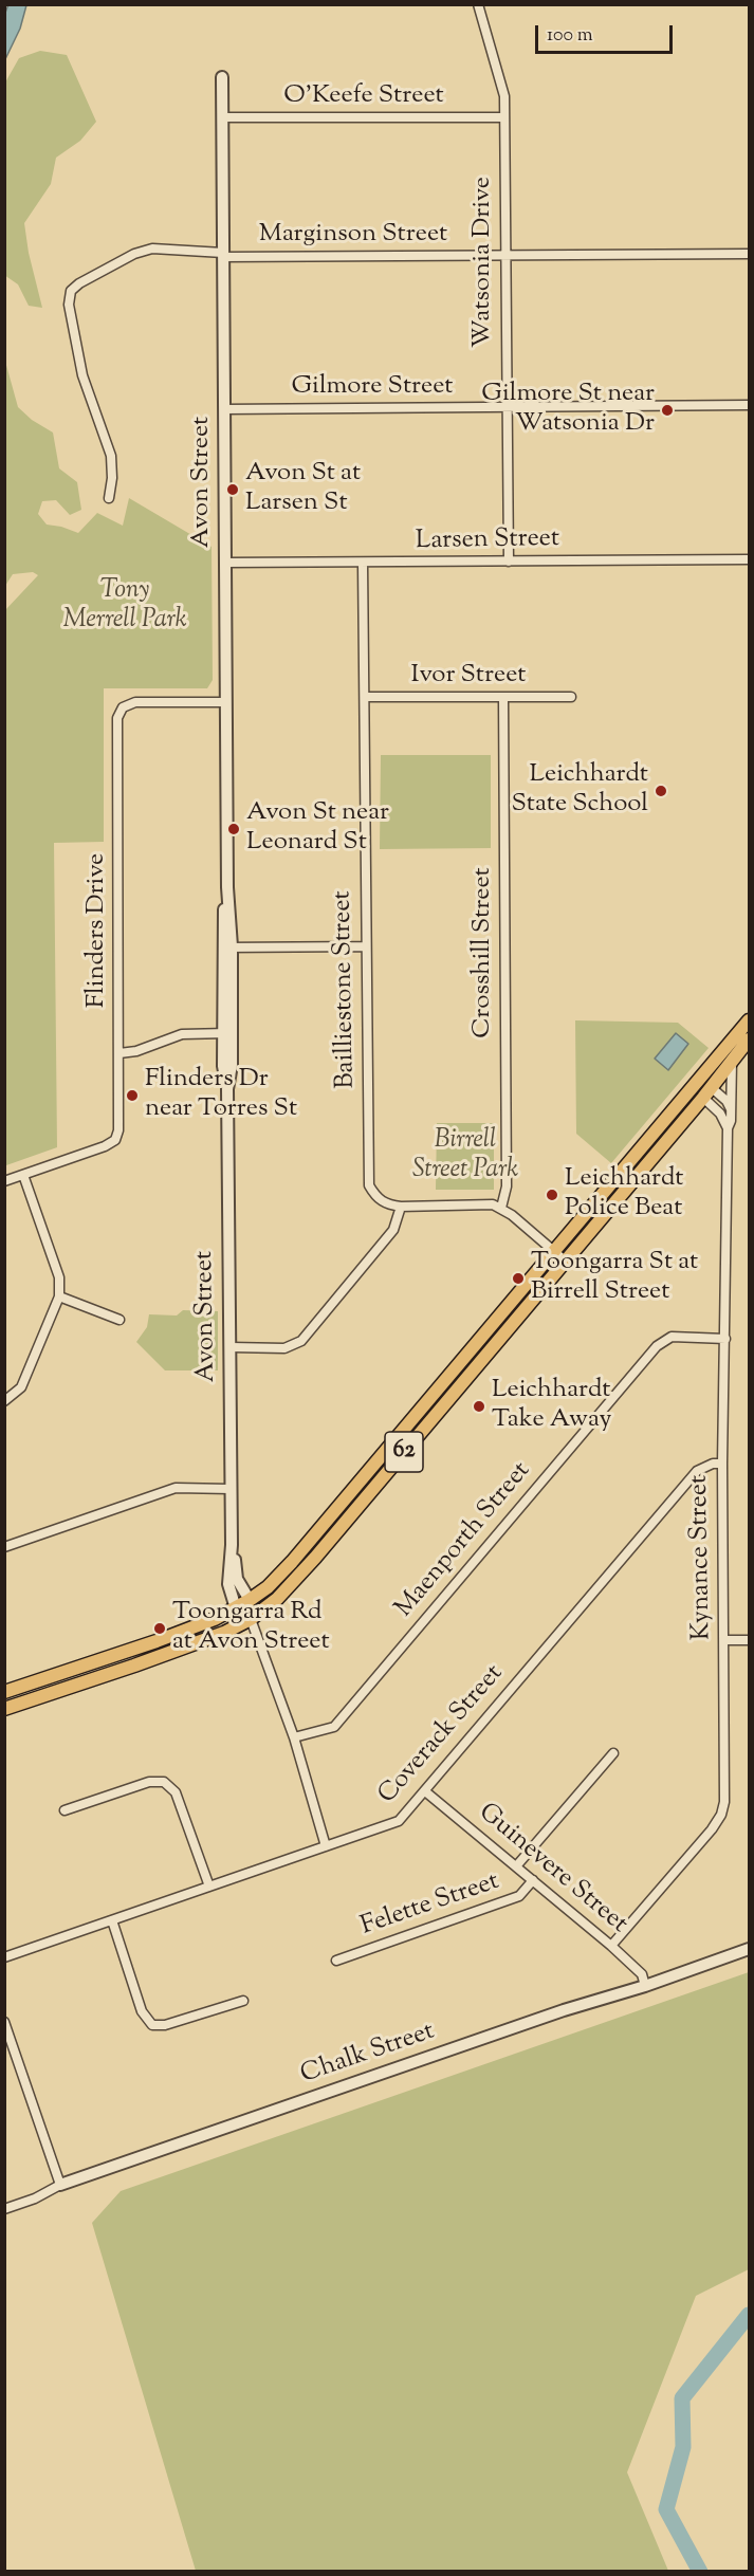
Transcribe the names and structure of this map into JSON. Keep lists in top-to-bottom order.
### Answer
{
  "streets": {
    "main road": ["62"],
    "street": [
      "O'Keefe Street",
      "Marginson Street",
      "Watsonia Drive",
      "Gilmore Street",
      "Avon Street",
      "Larsen Street",
      "Ivor Street",
      "Flinders Drive",
      "Crosshill Street",
      "Bailliestone Street",
      "Maenporth Street",
      "Kynance Street",
      "Coverack Street",
      "Guinevere Street",
      "Felette Street",
      "Chalk Street"
    ]
  },
  "crossings": [
    ["O'Keefe Street", "Watsonia Drive"],
    ["O'Keefe Street", "Avon Street"],
    ["Marginson Street", "Watsonia Drive"],
    ["Marginson Street", "Avon Street"],
    ["Watsonia Drive", "Gilmore Street"],
    ["Watsonia Drive", "Larsen Street"],
    ["Gilmore Street", "Avon Street"],
    ["Avon Street", "Larsen Street"],
    ["Avon Street", "Flinders Drive"],
    ["Avon Street", "62"],
    ["Larsen Street", "Bailliestone Street"],
    ["Ivor Street", "Crosshill Street"],
    ["Ivor Street", "Bailliestone Street"],
    ["62", "Kynance Street"],
    ["Maenporth Street", "Kynance Street"],
    ["Kynance Street", "Coverack Street"],
    ["Kynance Street", "Guinevere Street"],
    ["Coverack Street", "Guinevere Street"],
    ["Guinevere Street", "Felette Street"],
    ["Guinevere Street", "Chalk Street"]
  ],
  "parks": ["Tony Merrell Park", "Birrell Street Park"],
  "places": [
    "Gilmore St near Watsonia Dr",
    "Avon St at Larsen St",
    "Leichhardt State School",
    "Avon St near Leonard St",
    "Flinders Dr near Torres St",
    "Leichhardt Police Beat",
    "Toongarra St at Birrell Street",
    "Leichhardt Take Away",
    "Toongarra Rd at Avon Street"
  ],
  "scale_bar": "100 m"
}
